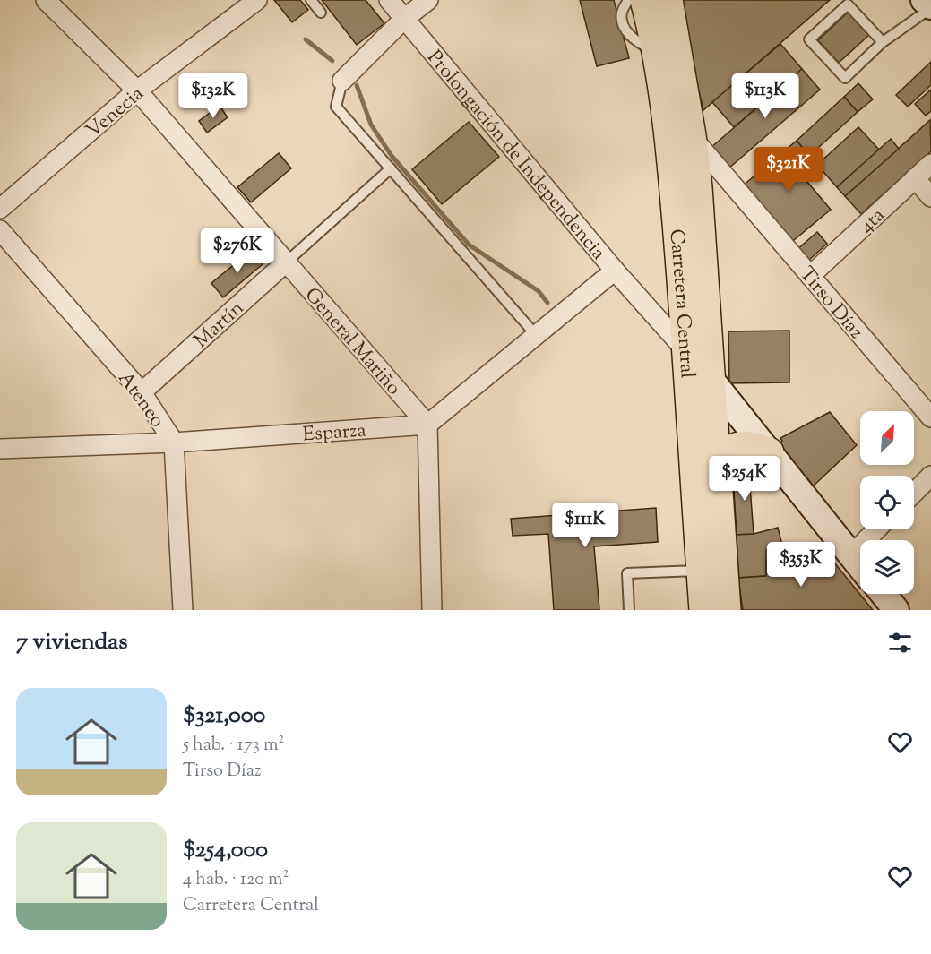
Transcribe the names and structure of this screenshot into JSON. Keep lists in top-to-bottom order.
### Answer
{
  "streets": {
    "main road": ["Carretera Central"],
    "street": [
      "Venecia",
      "Prolongación de Independencia",
      "4ta",
      "Tirso Díaz",
      "Martín",
      "General Mariño",
      "Ateneo",
      "Esparza"
    ]
  },
  "crossings": [
    ["Venecia", "General Mariño"],
    ["Prolongación de Independencia", "Carretera Central"],
    ["4ta", "Tirso Díaz"],
    ["Tirso Díaz", "Carretera Central"],
    ["Martín", "General Mariño"],
    ["Martín", "Ateneo"],
    ["General Mariño", "Esparza"],
    ["Ateneo", "Esparza"]
  ],
  "north": "top right",
  "page": {
    "price": [
      "$132K",
      "$113K",
      "$321K",
      "$276K",
      "$254K",
      "$111K",
      "$353K"
    ],
    "heading": "7 viviendas",
    "list": [
      {
        "name": "$321,000",
        "note": "5 hab. · 173 m² · Tirso Díaz"
      },
      {
        "name": "$254,000",
        "note": "4 hab. · 120 m² · Carretera Central"
      }
    ]
  }
}
